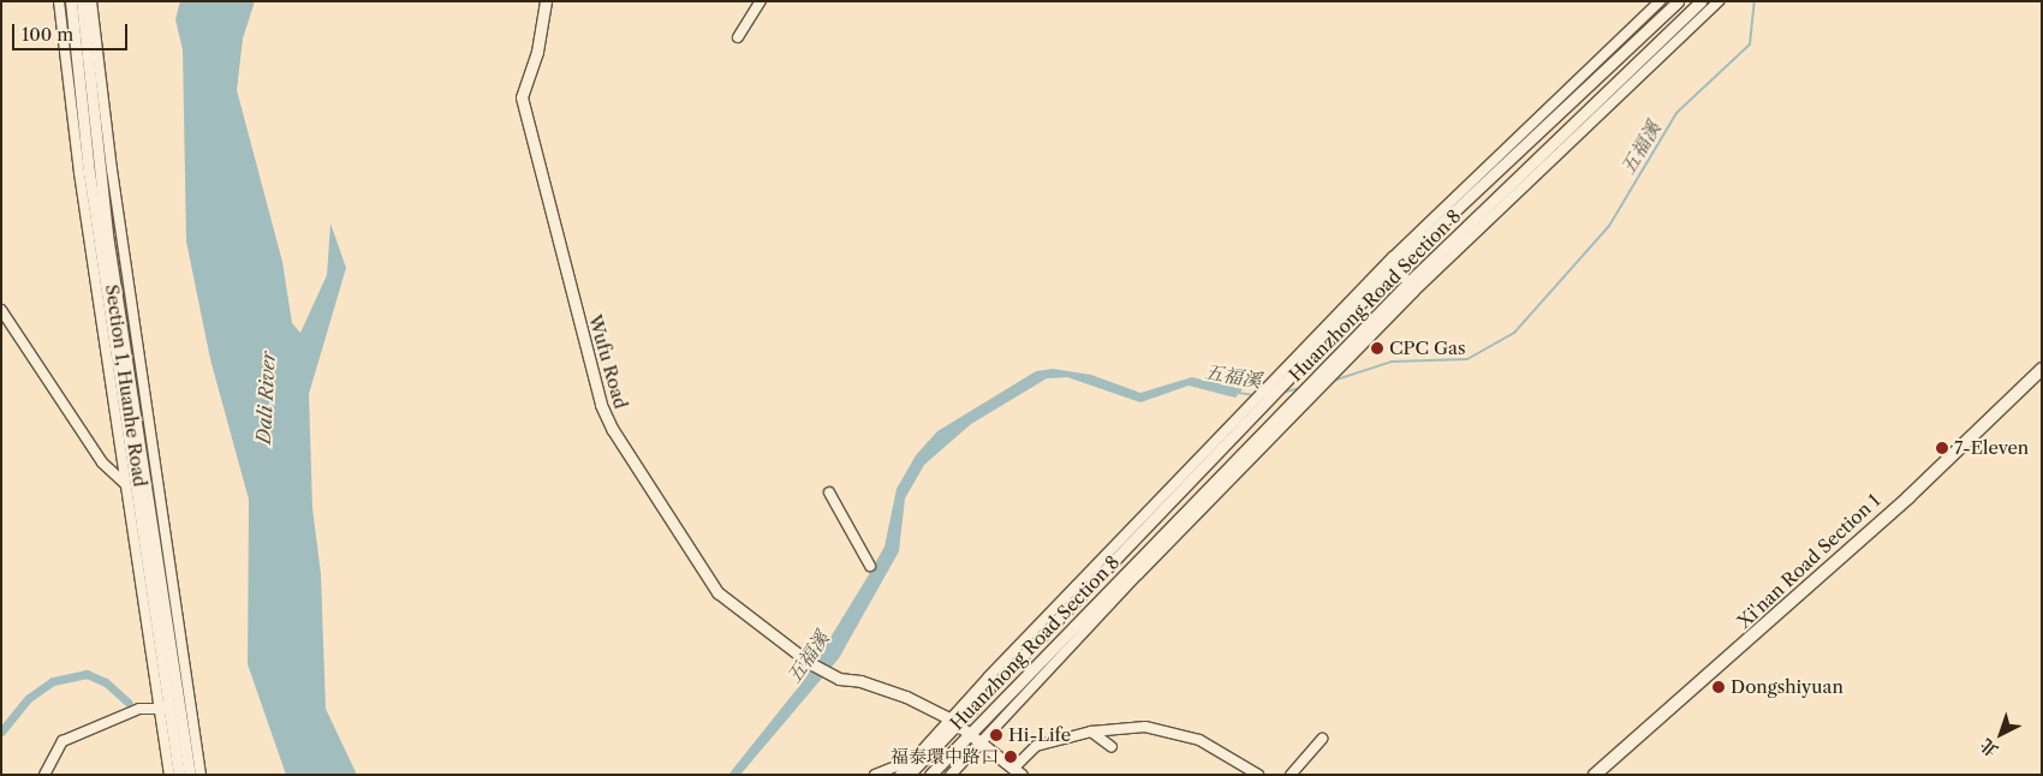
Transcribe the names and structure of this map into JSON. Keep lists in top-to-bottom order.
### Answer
{
  "streets": {
    "main road": ["Xi'nan Road Section 1"],
    "street": ["Huanzhong Road Section 8", "Wufu Road", "Section 1, Huanhe Road"]
  },
  "crossings": [
    ["Huanzhong Road Section 8", "Wufu Road"]
  ],
  "water": ["五福溪", "Dali River"],
  "places": [
    "CPC Gas",
    "7-Eleven",
    "Dongshiyuan",
    "Hi-Life",
    "福泰環中路口"
  ],
  "scale_bar": "100 m",
  "north": "bottom left"
}
